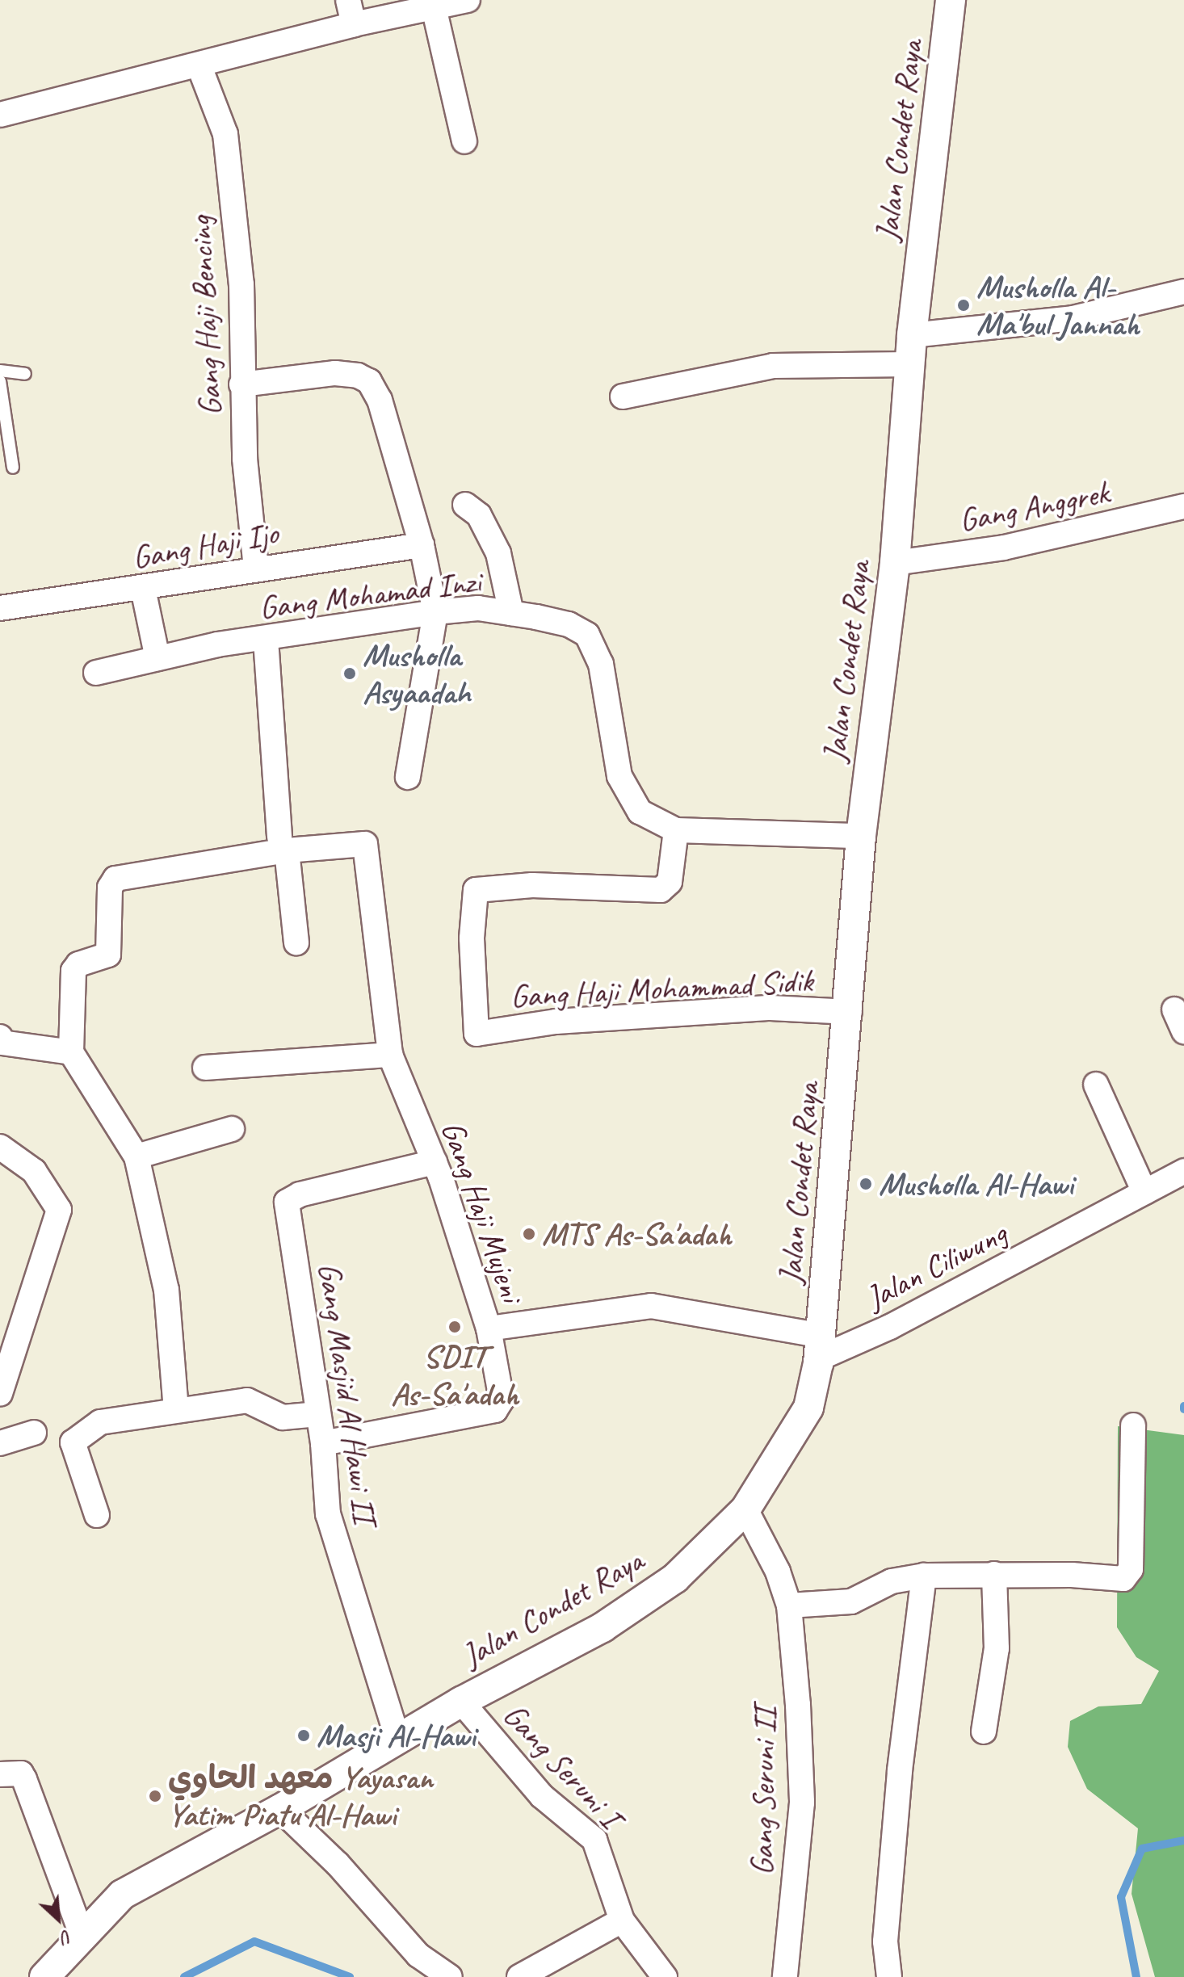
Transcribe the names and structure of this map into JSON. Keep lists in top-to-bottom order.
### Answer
{
  "streets": {
    "street": [
      "Jalan Condet Raya",
      "Gang Haji Bencing",
      "Gang Anggrek",
      "Gang Haji Ijo",
      "Gang Mohamad Inzi",
      "Gang Haji Mohammad Sidik",
      "Gang Haji Mujeni",
      "Jalan Ciliwung",
      "Gang Masjid Al Hawi II",
      "Gang Seruni I",
      "Gang Seruni II"
    ]
  },
  "crossings": [
    ["Jalan Condet Raya", "Gang Anggrek"],
    ["Jalan Condet Raya", "Gang Mohamad Inzi"],
    ["Jalan Condet Raya", "Gang Haji Mohammad Sidik"],
    ["Jalan Condet Raya", "Gang Haji Mujeni"],
    ["Jalan Condet Raya", "Jalan Ciliwung"],
    ["Jalan Condet Raya", "Gang Masjid Al Hawi II"],
    ["Jalan Condet Raya", "Gang Seruni I"],
    ["Jalan Condet Raya", "Gang Seruni II"],
    ["Gang Haji Bencing", "Gang Haji Ijo"],
    ["Gang Mohamad Inzi", "Gang Haji Mohammad Sidik"],
    ["Gang Haji Mujeni", "Jalan Ciliwung"],
    ["Gang Haji Mujeni", "Gang Masjid Al Hawi II"]
  ],
  "places": [
    "Musholla Al- Ma'bul Jannah",
    "Musholla Asyaadah",
    "Musholla Al-Hawi",
    "MTS As-Sa'adah",
    "SDIT As-Sa'adah",
    "Masji Al-Hawi",
    "معهد الحاوي Yayasan Yatim Piatu Al-Hawi"
  ],
  "north": "bottom right"
}
